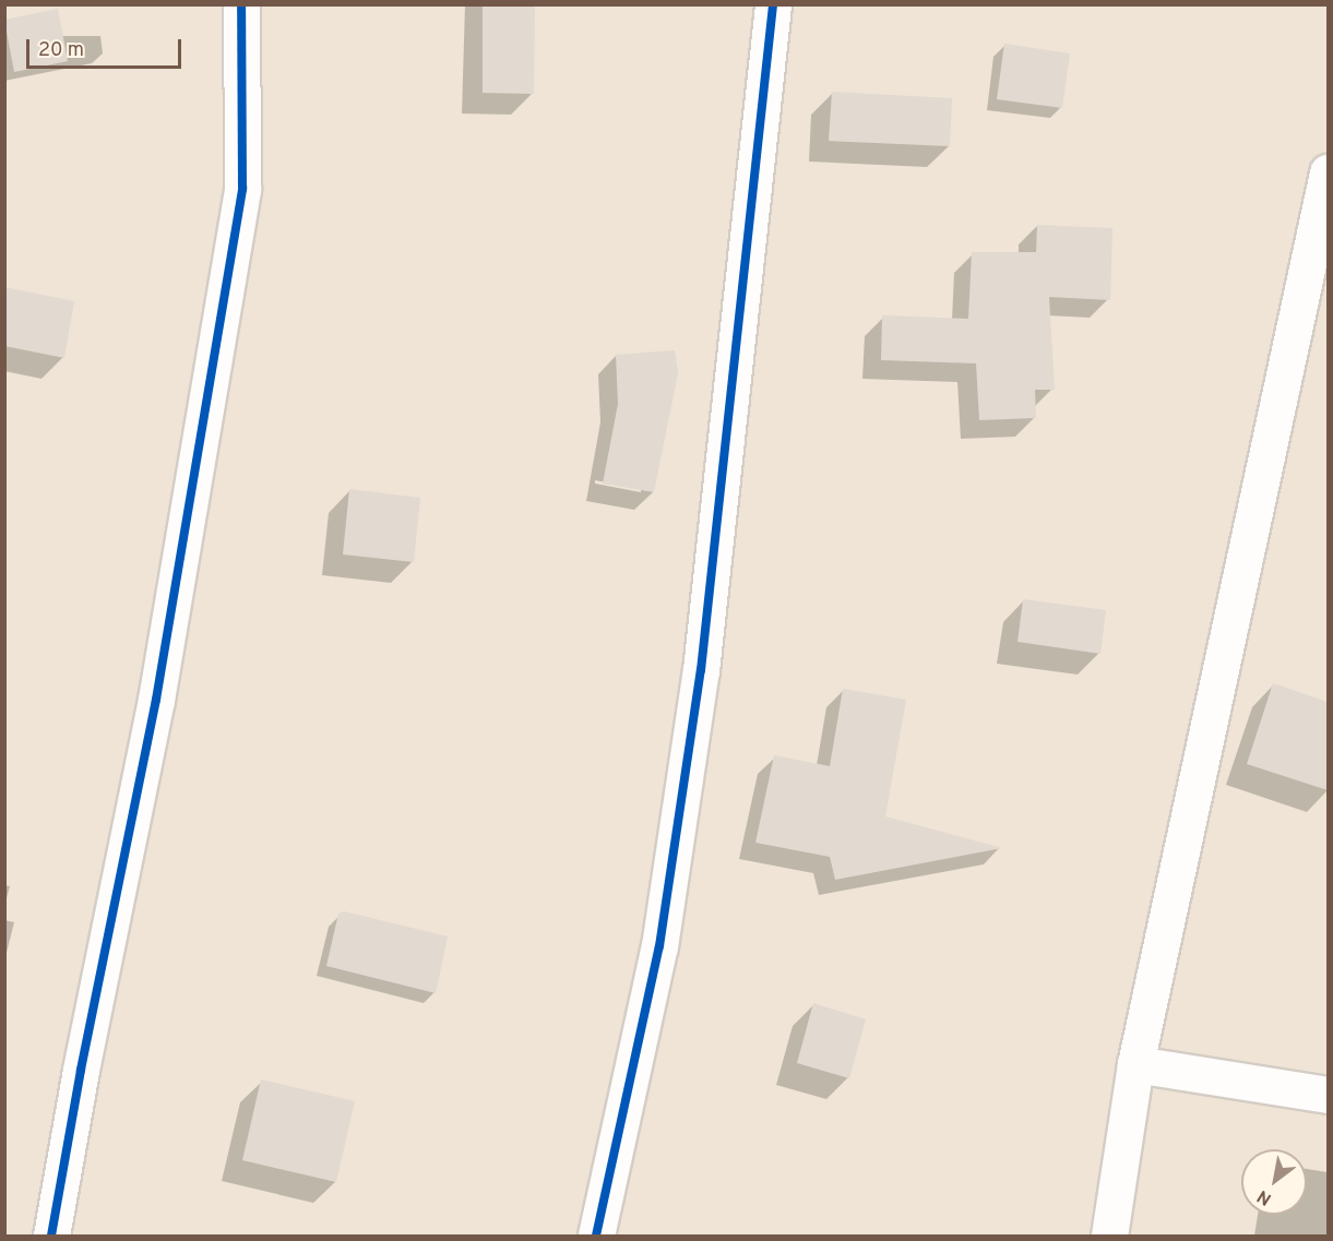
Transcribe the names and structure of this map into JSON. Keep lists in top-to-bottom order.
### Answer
{
  "scale_bar": "20 m",
  "north": "bottom left"
}
